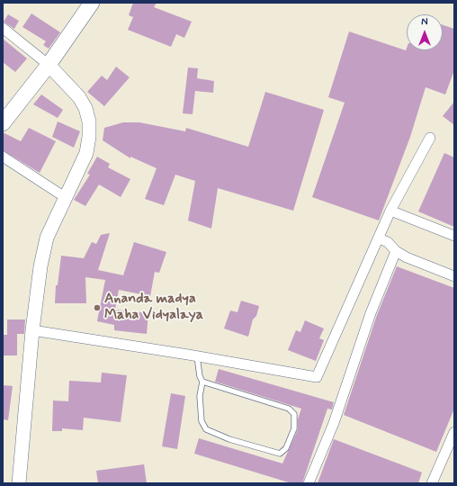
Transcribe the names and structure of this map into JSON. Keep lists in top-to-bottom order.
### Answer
{
  "places": ["Ananda madya Maha Vidyalaya"],
  "north": "top"
}
